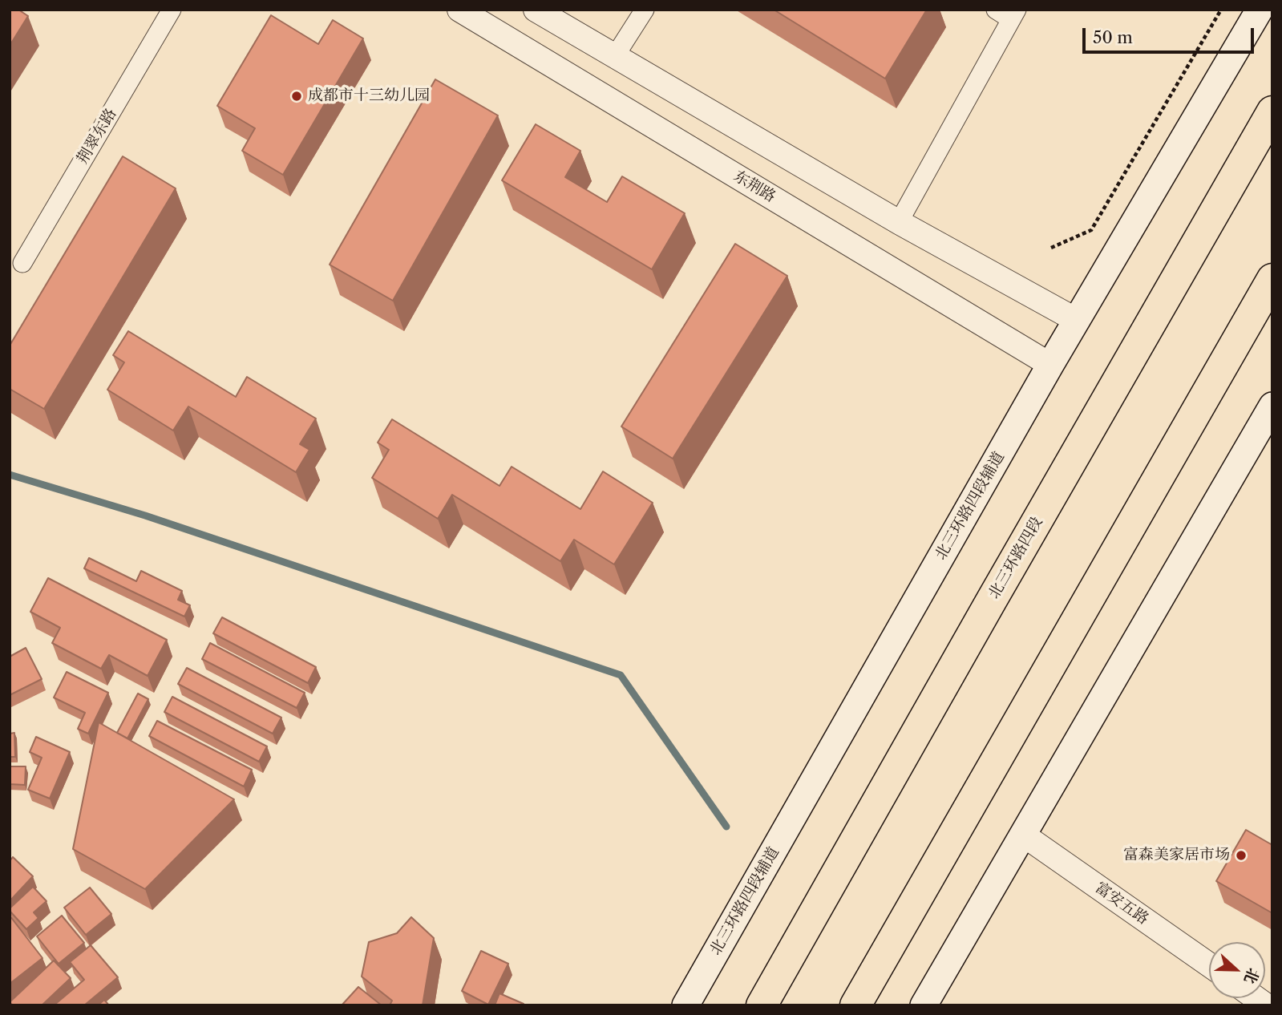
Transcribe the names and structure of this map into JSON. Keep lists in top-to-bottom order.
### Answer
{
  "streets": {
    "highway": ["北三环路四段"],
    "main road": ["北三环路四段辅道"],
    "street": ["荆翠东路", "东荆路", "富安五路"]
  },
  "crossings": [
    ["东荆路", "北三环路四段辅道"]
  ],
  "places": ["成都市十三幼儿园", "富森美家居市场"],
  "scale_bar": "50 m",
  "north": "right"
}
